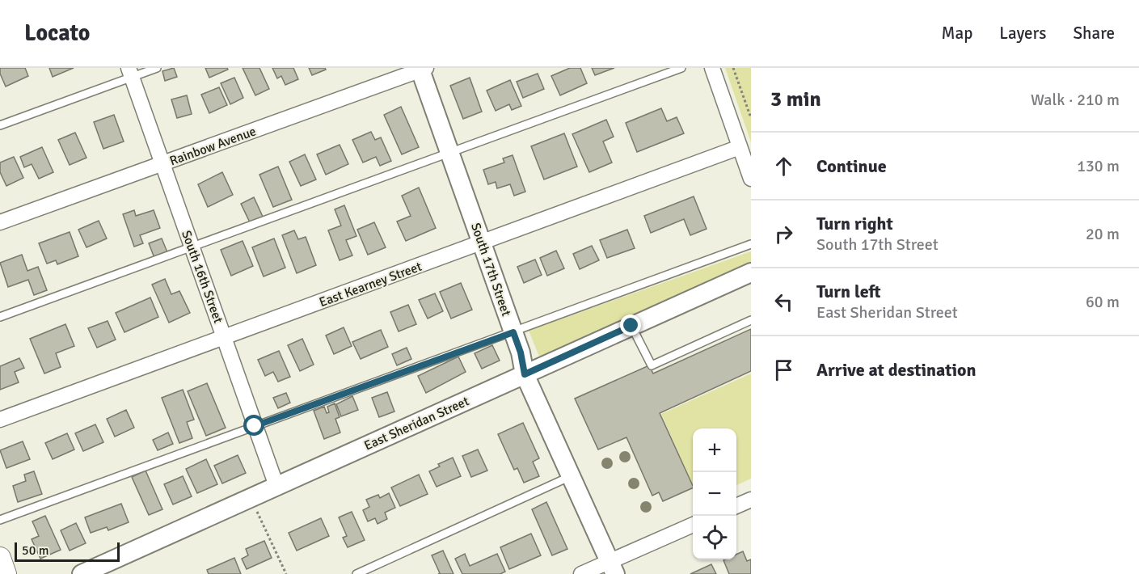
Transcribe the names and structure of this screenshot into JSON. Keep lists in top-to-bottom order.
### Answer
{
  "streets": {
    "street": [
      "Rainbow Avenue",
      "South 17th Street",
      "South 16th Street",
      "East Kearney Street",
      "East Sheridan Street"
    ]
  },
  "crossings": [
    ["Rainbow Avenue", "South 17th Street"],
    ["Rainbow Avenue", "South 16th Street"],
    ["South 17th Street", "East Kearney Street"],
    ["South 17th Street", "East Sheridan Street"],
    ["South 16th Street", "East Kearney Street"],
    ["South 16th Street", "East Sheridan Street"]
  ],
  "scale_bar": "50 m",
  "page": {
    "header": "Locato",
    "nav": ["Map", "Layers", "Share"],
    "heading": ["3 min", "Walk · 210 m"],
    "list": [
      ["Continue", "130 m"],
      ["Turn right", "South 17th Street", "20 m"],
      ["Turn left", "East Sheridan Street", "60 m"],
      "Arrive at destination"
    ],
    "map_buttons": ["+", "−"],
    "scale": "50 m"
  }
}
